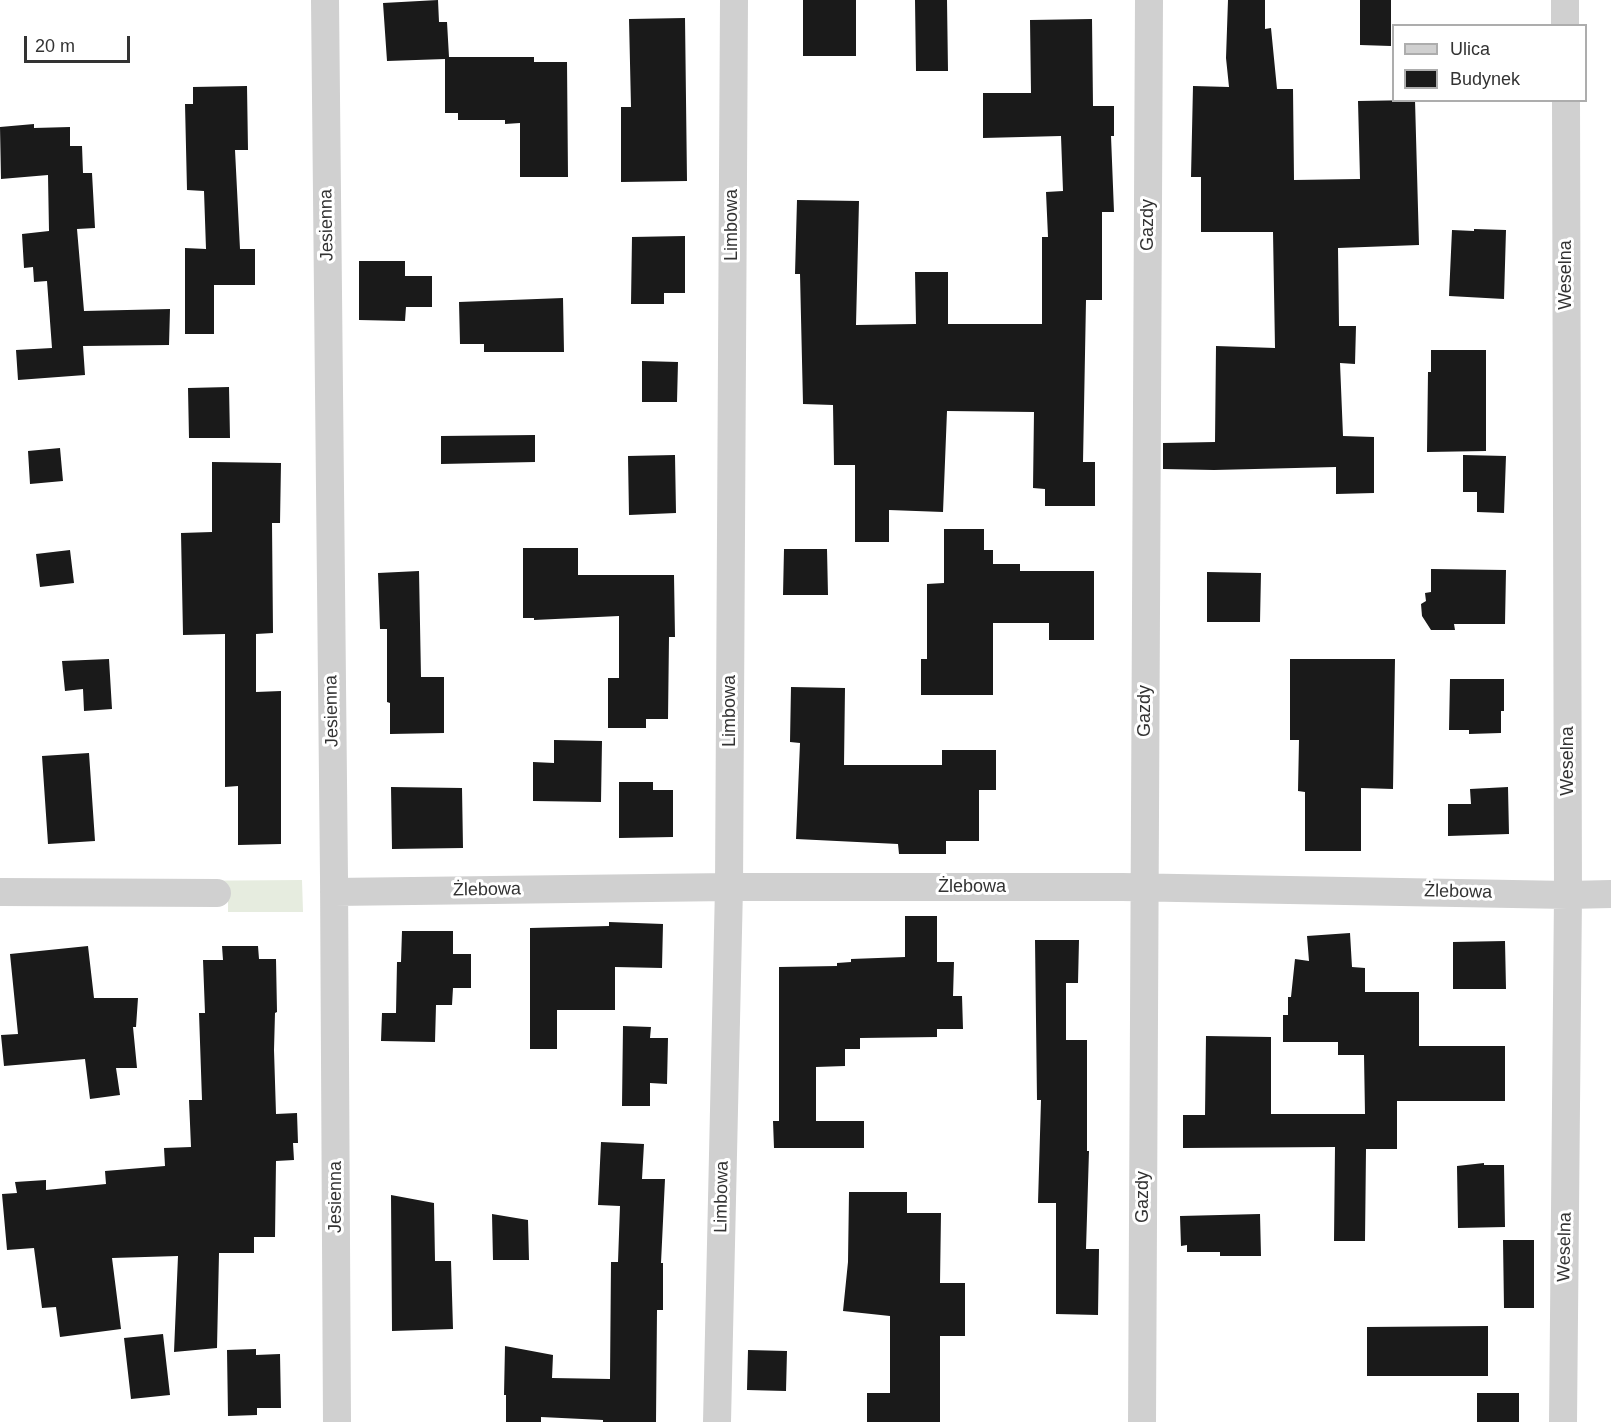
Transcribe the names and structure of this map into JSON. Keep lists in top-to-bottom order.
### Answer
{
  "streets": {
    "street": [
      "Jesienna",
      "Limbowa",
      "Gazdy",
      "Weselna",
      "Żlebowa"
    ]
  },
  "crossings": [
    ["Jesienna", "Żlebowa"],
    ["Limbowa", "Żlebowa"],
    ["Gazdy", "Żlebowa"],
    ["Weselna", "Żlebowa"]
  ],
  "legend": ["Ulica", "Budynek"],
  "scale_bar": "20 m"
}
